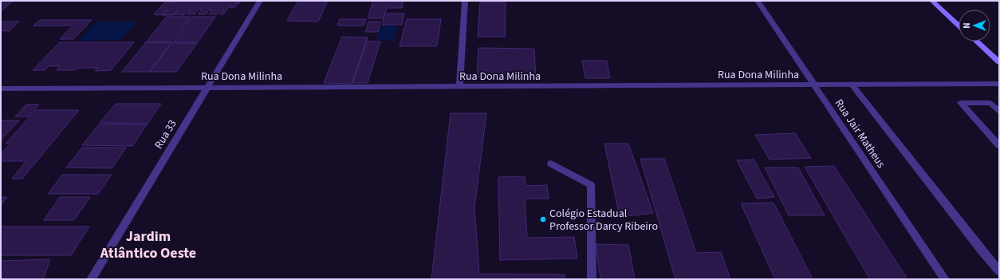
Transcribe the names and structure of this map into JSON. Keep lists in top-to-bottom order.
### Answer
{
  "streets": {
    "street": ["Rua Dona Milinha", "Rua Jair Matheus", "Rua 33"]
  },
  "crossings": [
    ["Rua Dona Milinha", "Rua Jair Matheus"],
    ["Rua Dona Milinha", "Rua 33"]
  ],
  "districts": ["Jardim Atlântico Oeste"],
  "places": ["Colégio Estadual Professor Darcy Ribeiro"],
  "north": "left"
}
